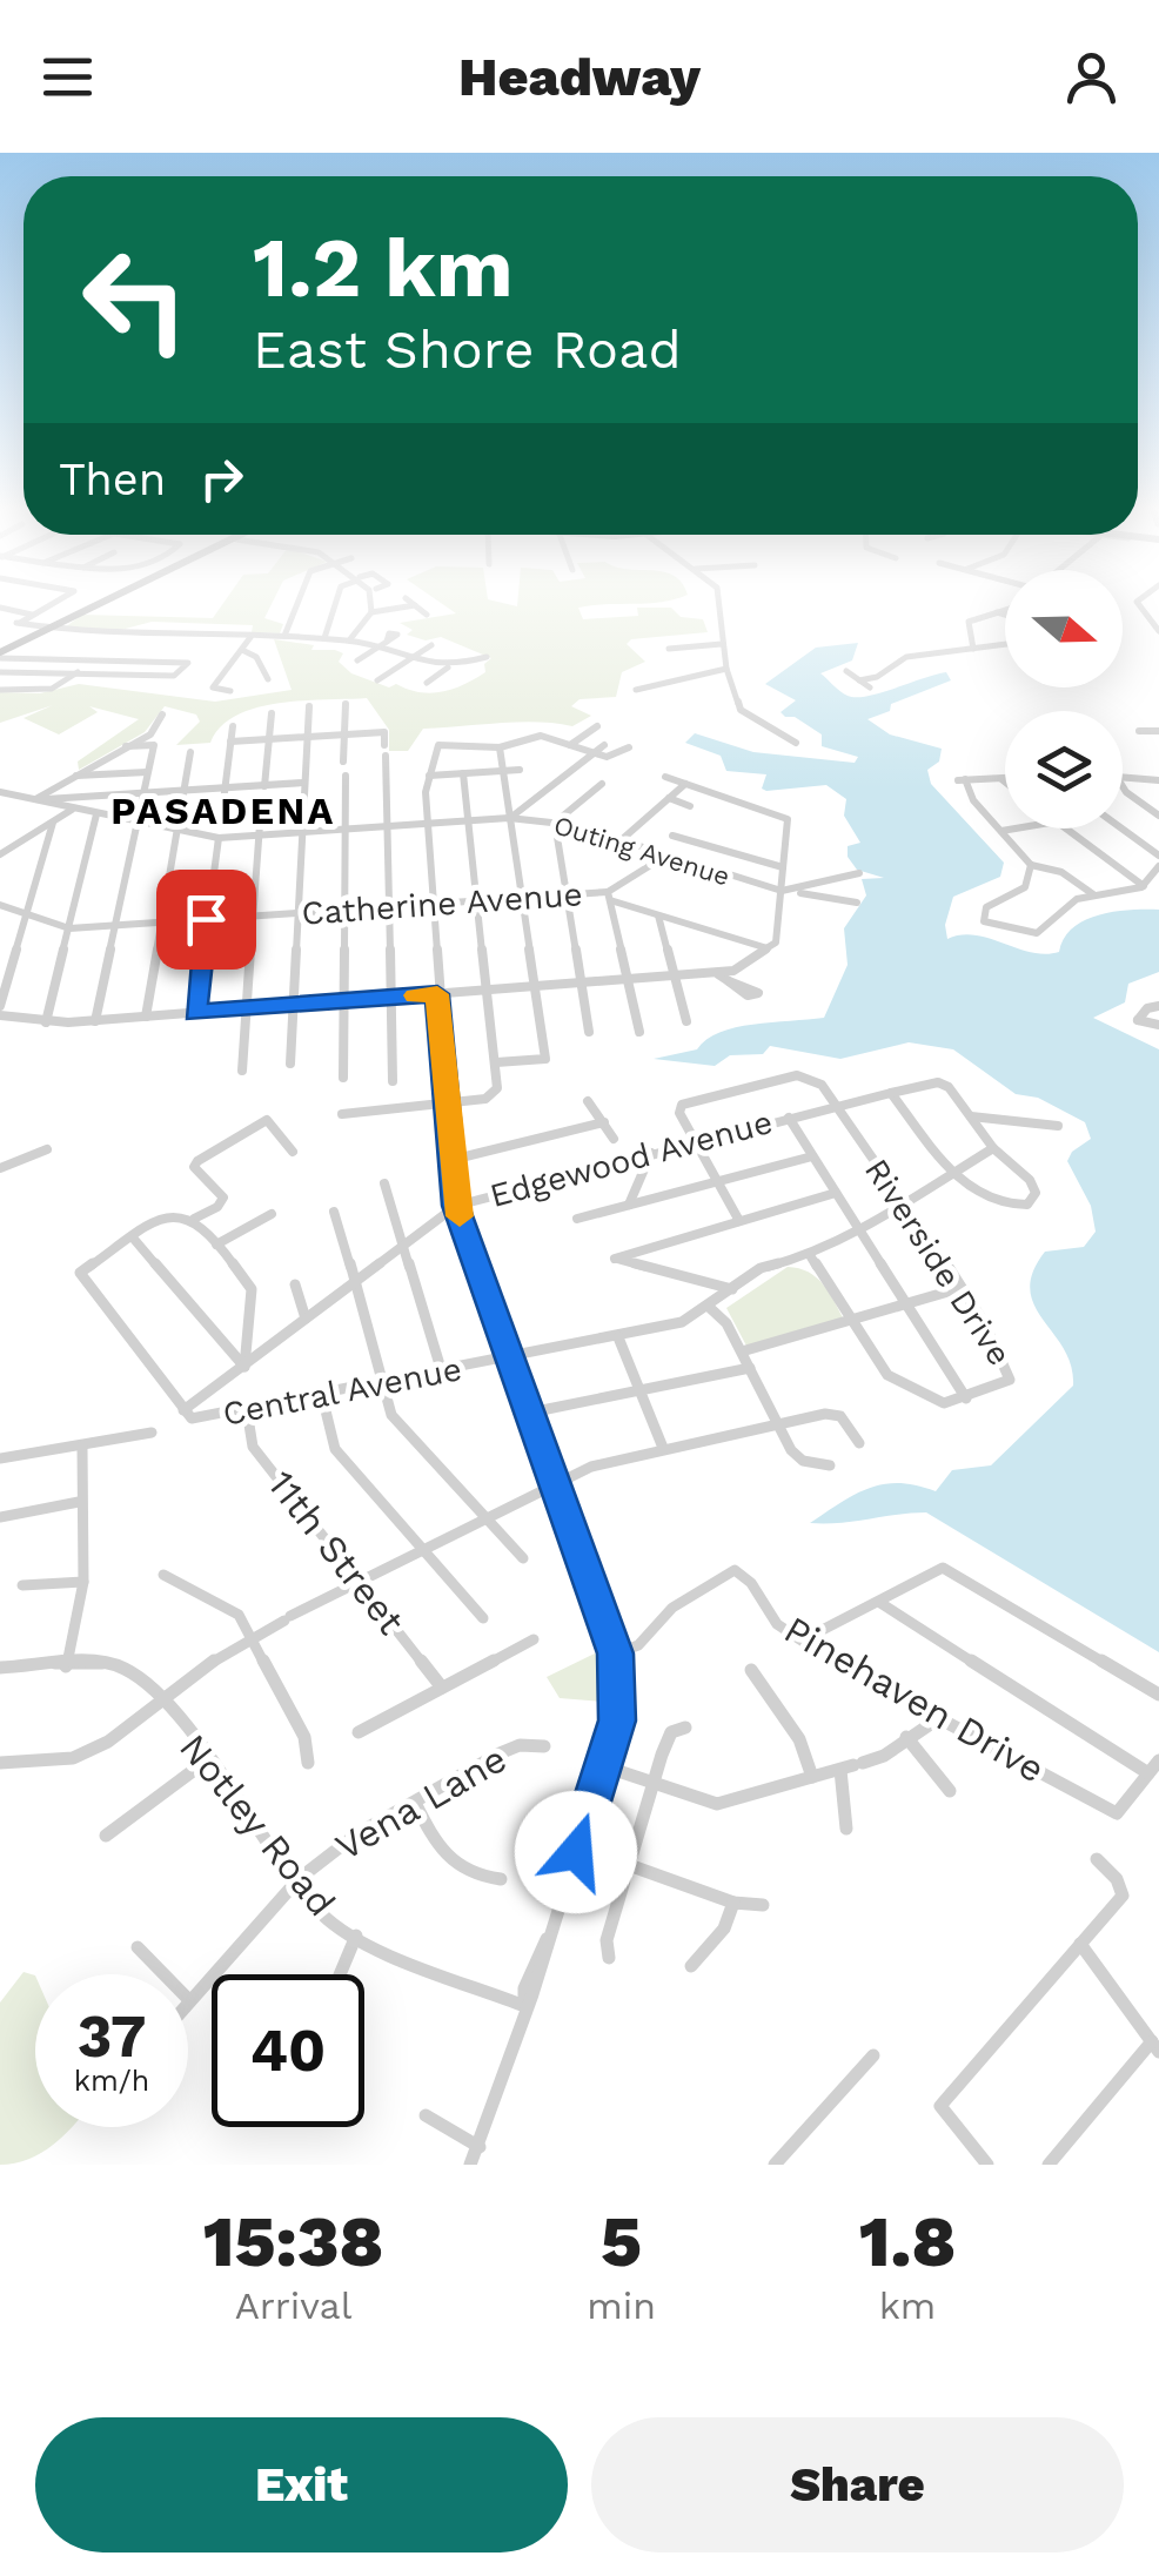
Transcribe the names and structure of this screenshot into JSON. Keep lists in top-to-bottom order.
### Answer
{
  "streets": {
    "street": [
      "Outing Avenue",
      "Catherine Avenue",
      "Edgewood Avenue",
      "Riverside Drive",
      "Central Avenue",
      "11th Street",
      "Pinehaven Drive",
      "Vena Lane",
      "Notley Road"
    ]
  },
  "crossings": [
    ["Edgewood Avenue", "Riverside Drive"],
    ["Edgewood Avenue", "Central Avenue"],
    ["Riverside Drive", "Central Avenue"],
    ["Central Avenue", "11th Street"],
    ["Vena Lane", "Notley Road"]
  ],
  "districts": ["PASADENA"],
  "north": "right",
  "page": {
    "header": "Headway",
    "turn": ["1.2 km", "East Shore Road"],
    "then": "Then",
    "speed": "37 km/h",
    "limit": "40",
    "eta": [
      "15:38",
      "Arrival",
      "5",
      "min",
      "1.8",
      "km"
    ],
    "buttons": ["Exit", "Share"]
  }
}
